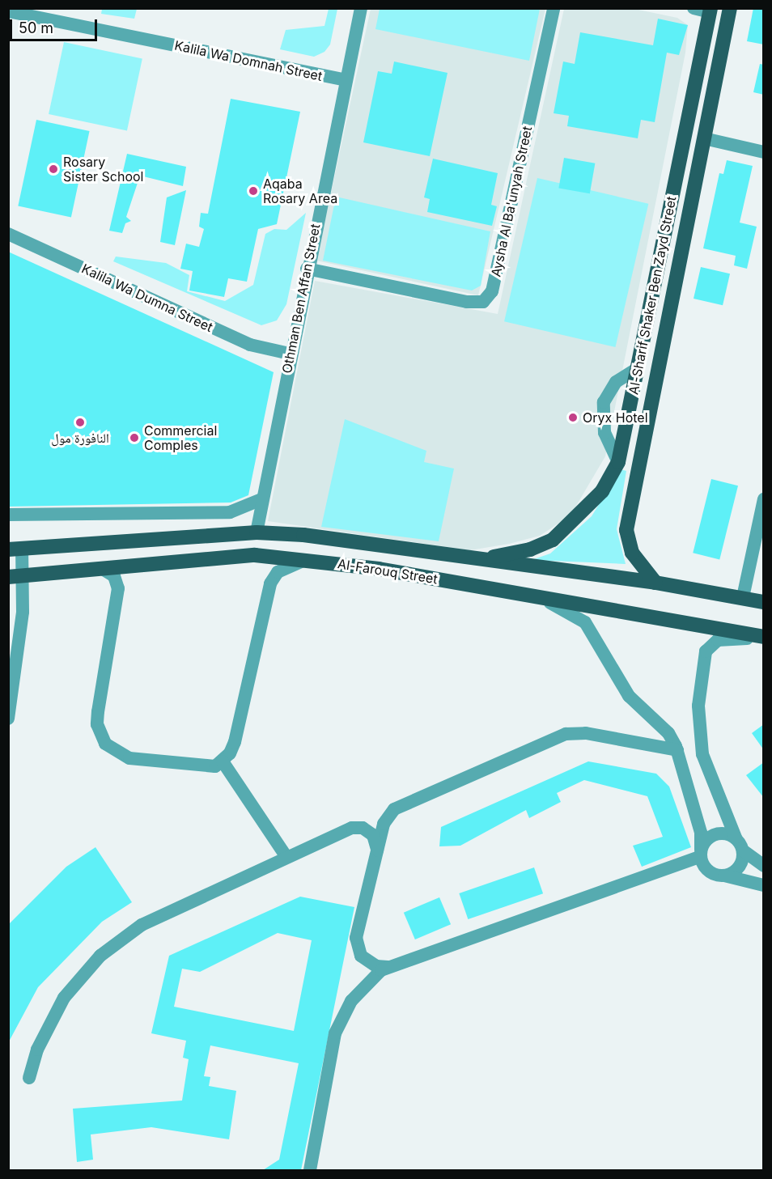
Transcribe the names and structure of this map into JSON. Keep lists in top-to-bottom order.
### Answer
{
  "streets": {
    "main road": ["Al-Sharif Shaker Ben Zayd Street", "Al-Farouq Street"],
    "street": [
      "Kalila Wa Domnah Street",
      "Aysha Al Ba'unyah Street",
      "Kalila Wa Dumna Street",
      "Othman Ben Affan Street"
    ]
  },
  "crossings": [
    ["Kalila Wa Domnah Street", "Othman Ben Affan Street"],
    ["Aysha Al Ba'unyah Street", "Othman Ben Affan Street"],
    ["Al-Sharif Shaker Ben Zayd Street", "Al-Farouq Street"],
    ["Kalila Wa Dumna Street", "Othman Ben Affan Street"],
    ["Othman Ben Affan Street", "Al-Farouq Street"]
  ],
  "places": [
    "Rosary Sister School",
    "Aqaba Rosary Area",
    "Oryx Hotel",
    "النافورة مول",
    "Commercial Comples"
  ],
  "scale_bar": "50 m"
}
